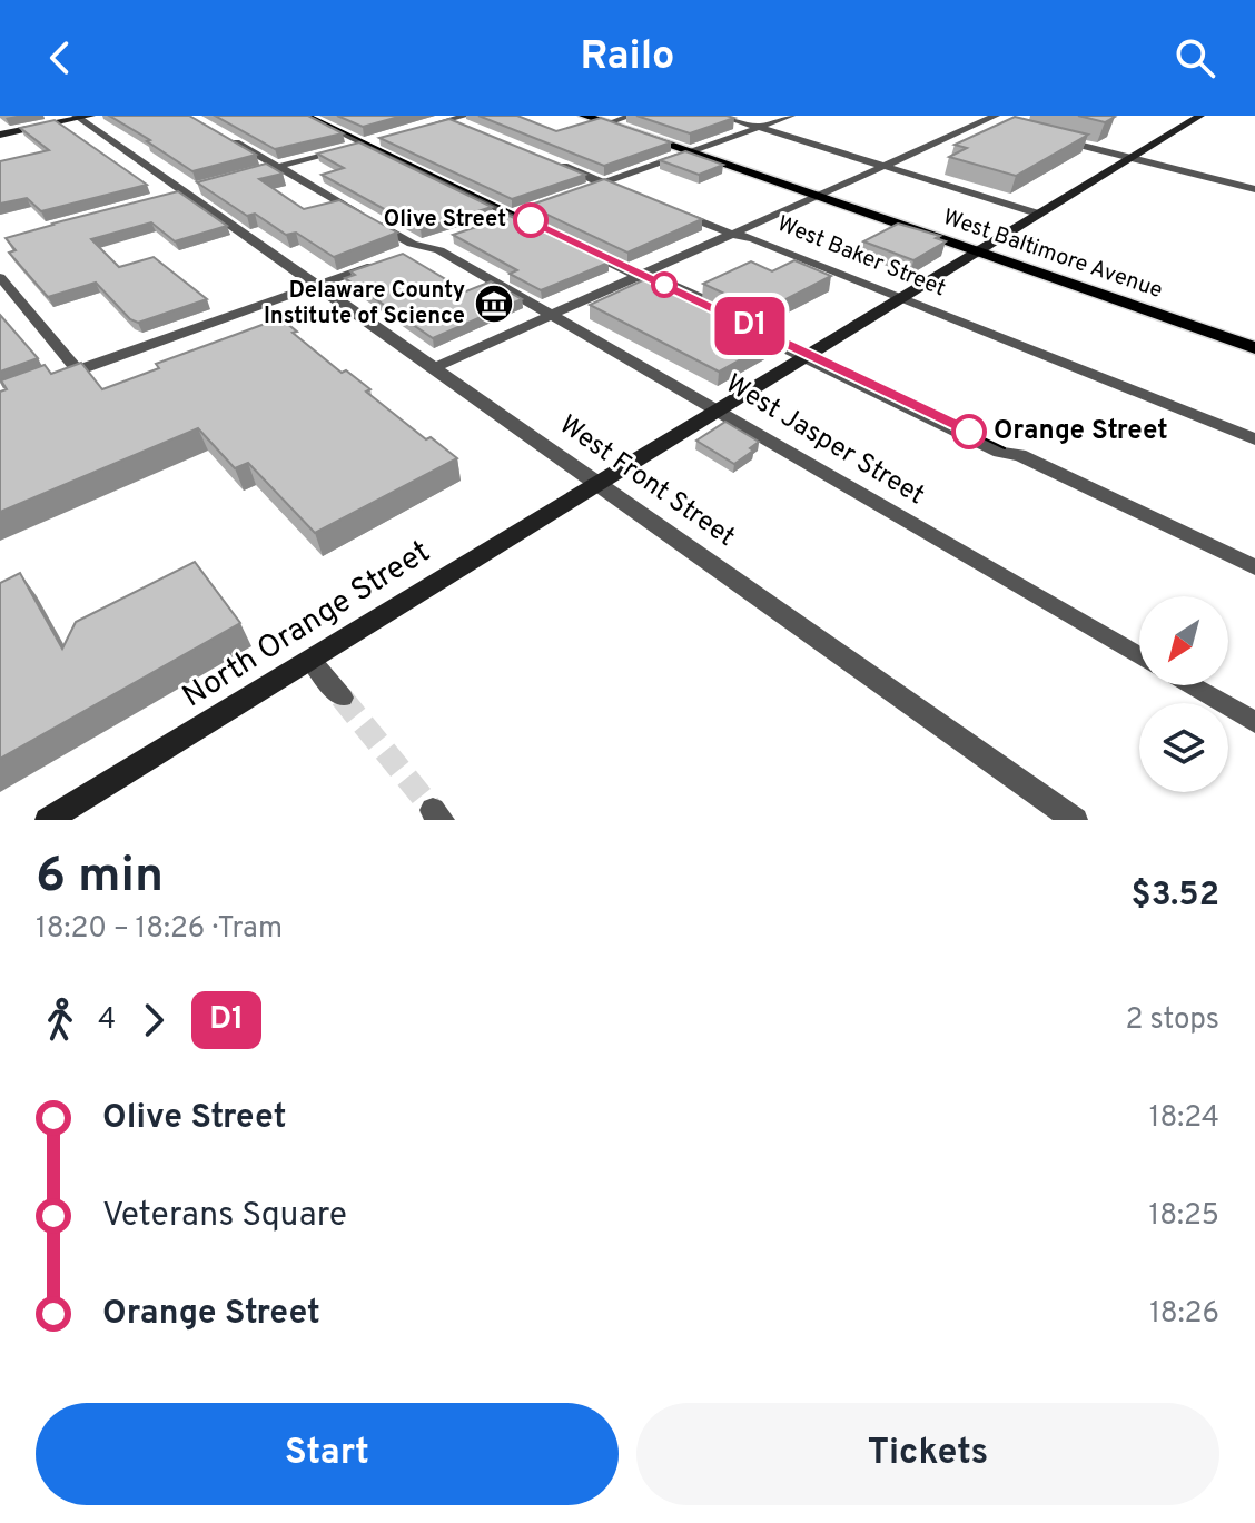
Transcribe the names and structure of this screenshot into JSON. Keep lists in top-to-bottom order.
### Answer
{
  "streets": {
    "main road": ["West Baltimore Avenue"],
    "street": [
      "West Baker Street",
      "West Jasper Street",
      "West Front Street",
      "North Orange Street"
    ]
  },
  "crossings": [
    ["West Baltimore Avenue", "North Orange Street"],
    ["West Baker Street", "North Orange Street"],
    ["West Jasper Street", "North Orange Street"],
    ["West Front Street", "North Orange Street"]
  ],
  "places": {
    "other": ["Olive Street", "Orange Street"],
    "museum": ["Delaware County Institute of Science"]
  },
  "lines": ["tram line D1"],
  "north": "bottom left",
  "page": {
    "header": "Railo",
    "on_map": "D1",
    "heading": ["6 min", "18:20 – 18:26 · Tram", "$3.52"],
    "legs": ["4", "D1", "2 stops"],
    "list": [
      {
        "name": "Olive Street",
        "value": "18:24"
      },
      {
        "name": "Veterans Square",
        "value": "18:25"
      },
      {
        "name": "Orange Street",
        "value": "18:26"
      }
    ],
    "buttons": ["Start", "Tickets"]
  }
}
